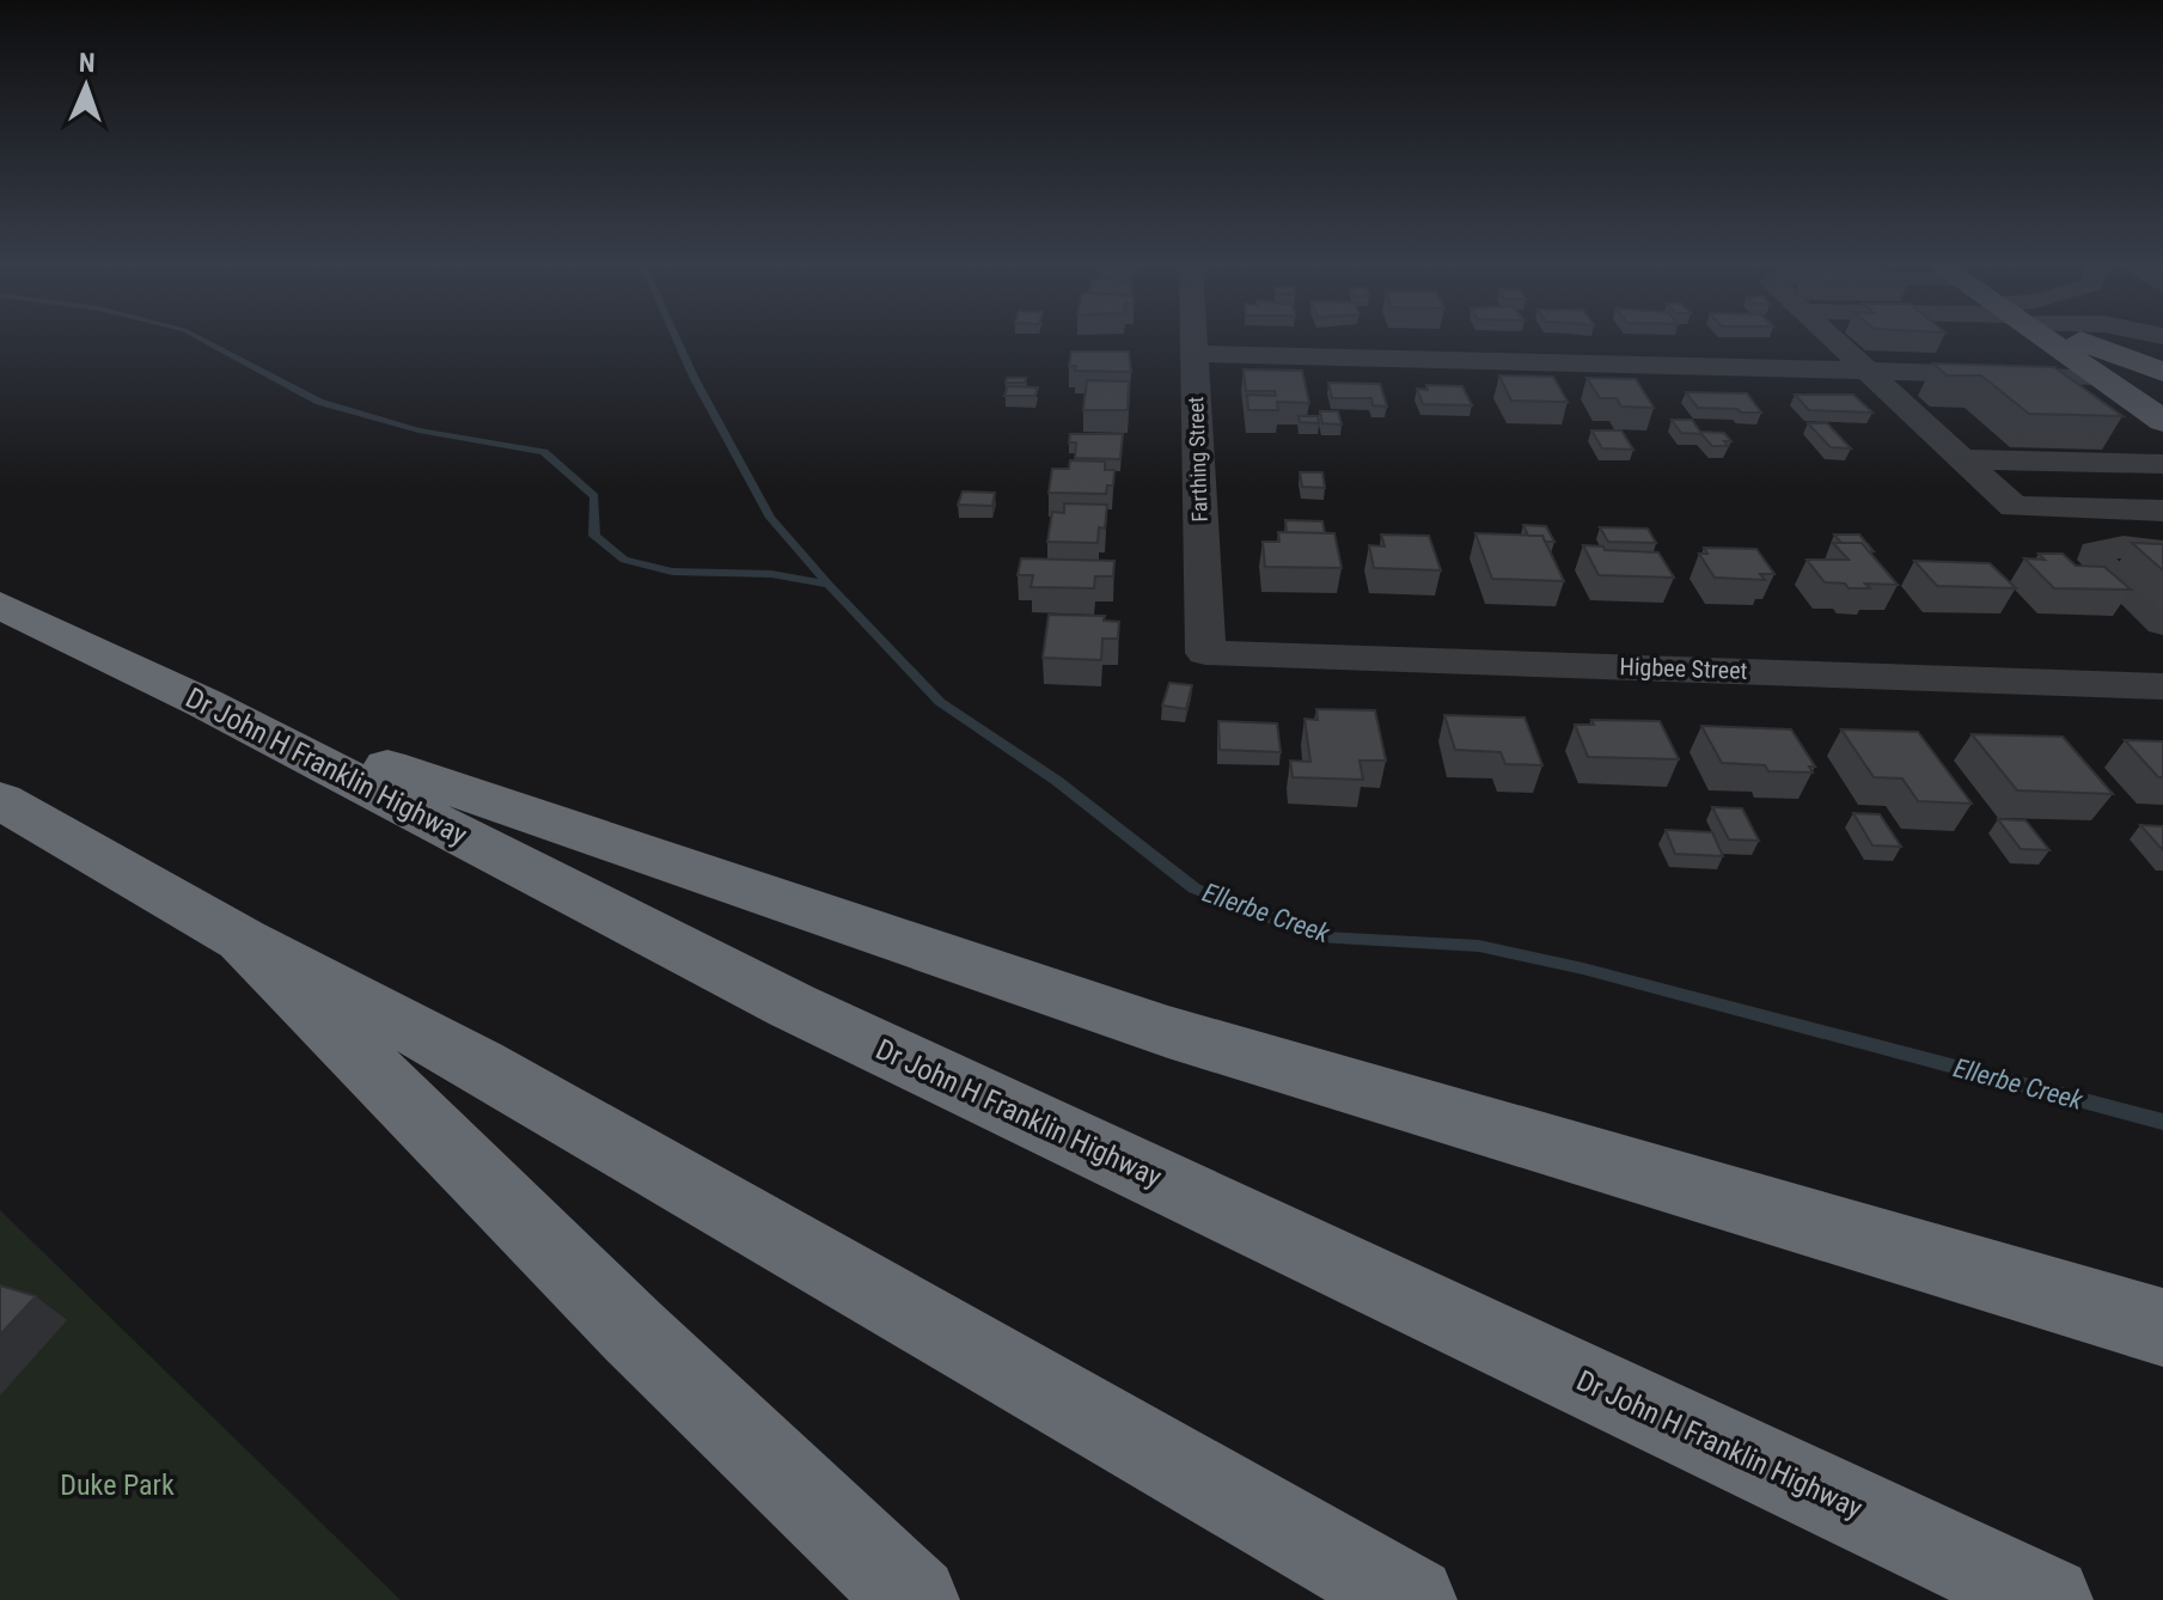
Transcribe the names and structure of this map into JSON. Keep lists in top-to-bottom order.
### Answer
{
  "streets": {
    "highway": ["Dr John H Franklin Highway"],
    "street": ["Farthing Street", "Higbee Street"]
  },
  "crossings": [
    ["Farthing Street", "Higbee Street"]
  ],
  "water": ["Ellerbe Creek"],
  "parks": ["Duke Park"],
  "north": "top"
}
